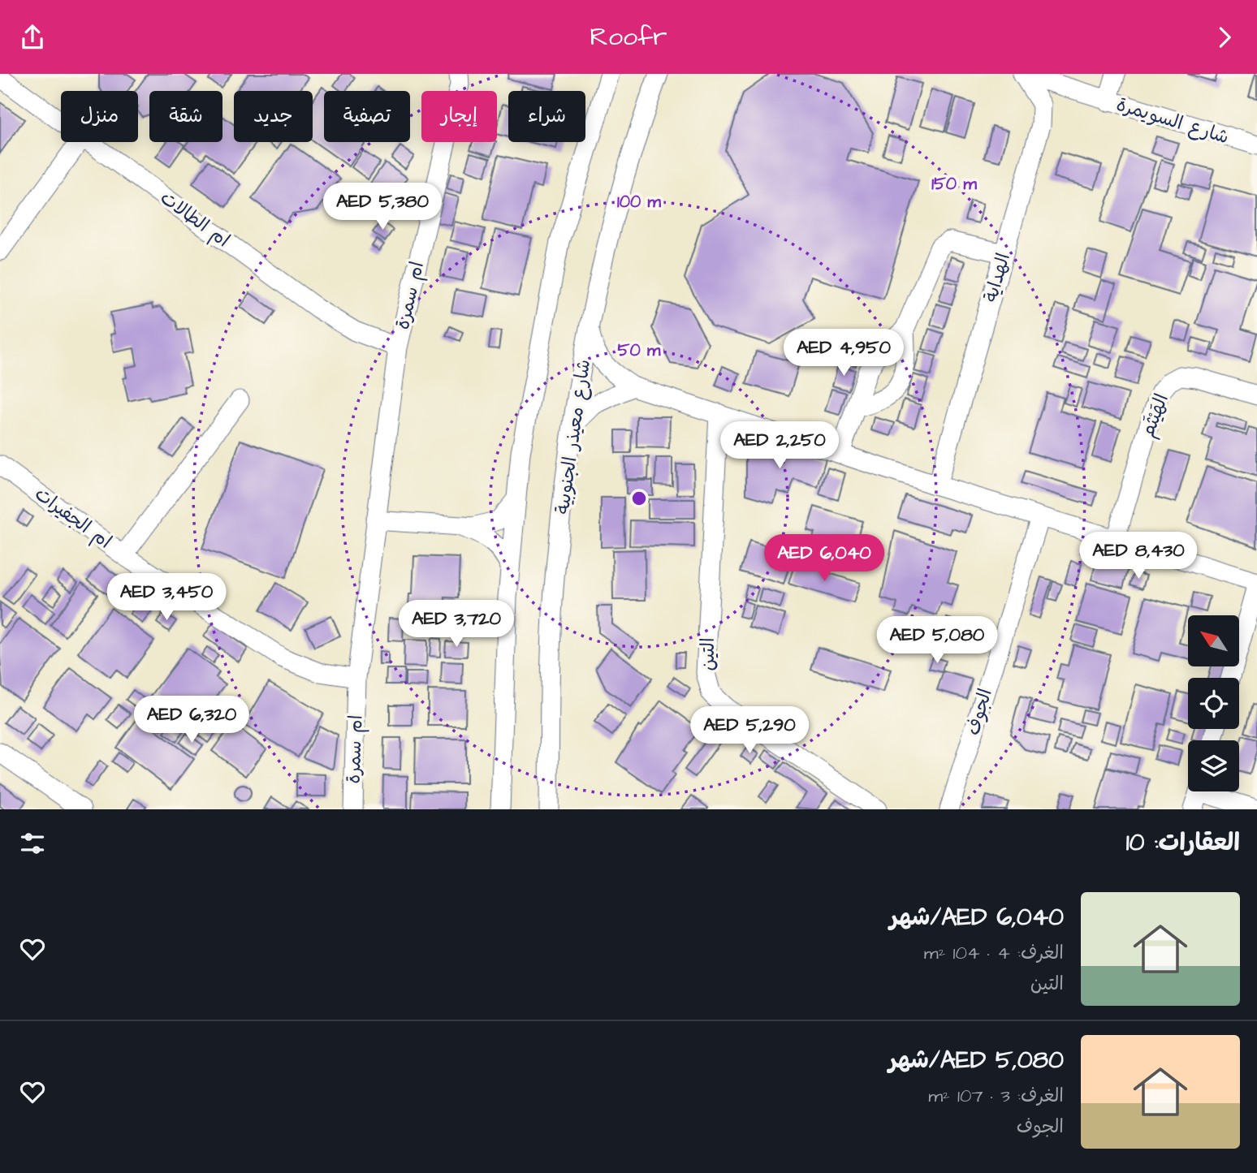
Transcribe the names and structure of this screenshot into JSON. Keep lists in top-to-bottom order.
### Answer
{
  "streets": {
    "street": [
      "شارع السويمرة",
      "ام الطالات",
      "الهداية",
      "ام سمرة",
      "الهَيْثَم",
      "شارع معيذر الجنوبية",
      "ام الجفيرات",
      "التين",
      "الجوف"
    ]
  },
  "crossings": [
    ["شارع السويمرة", "الهداية"],
    ["ام الطالات", "ام سمرة"],
    ["ام سمرة", "ام الجفيرات"]
  ],
  "north": "top left",
  "page": {
    "header": "Roofr",
    "chip": [
      "شراء",
      "إيجار",
      "تصفية",
      "جديد",
      "شقة",
      "منزل"
    ],
    "price": [
      "AED 5,380",
      "AED 4,950",
      "AED 2,250",
      "AED 8,430",
      "AED 6,040",
      "AED 3,450",
      "AED 3,720",
      "AED 5,080",
      "AED 6,320",
      "AED 5,290"
    ],
    "heading": "العقارات: 10",
    "list": [
      {
        "name": "AED 6,040/شهر",
        "note": "الغرف: 4 · 104 m² · التين"
      },
      {
        "name": "AED 5,080/شهر",
        "note": "الغرف: 3 · 107 m² · الجوف"
      }
    ]
  },
  "rings": ["150 m", "100 m", "50 m"]
}
